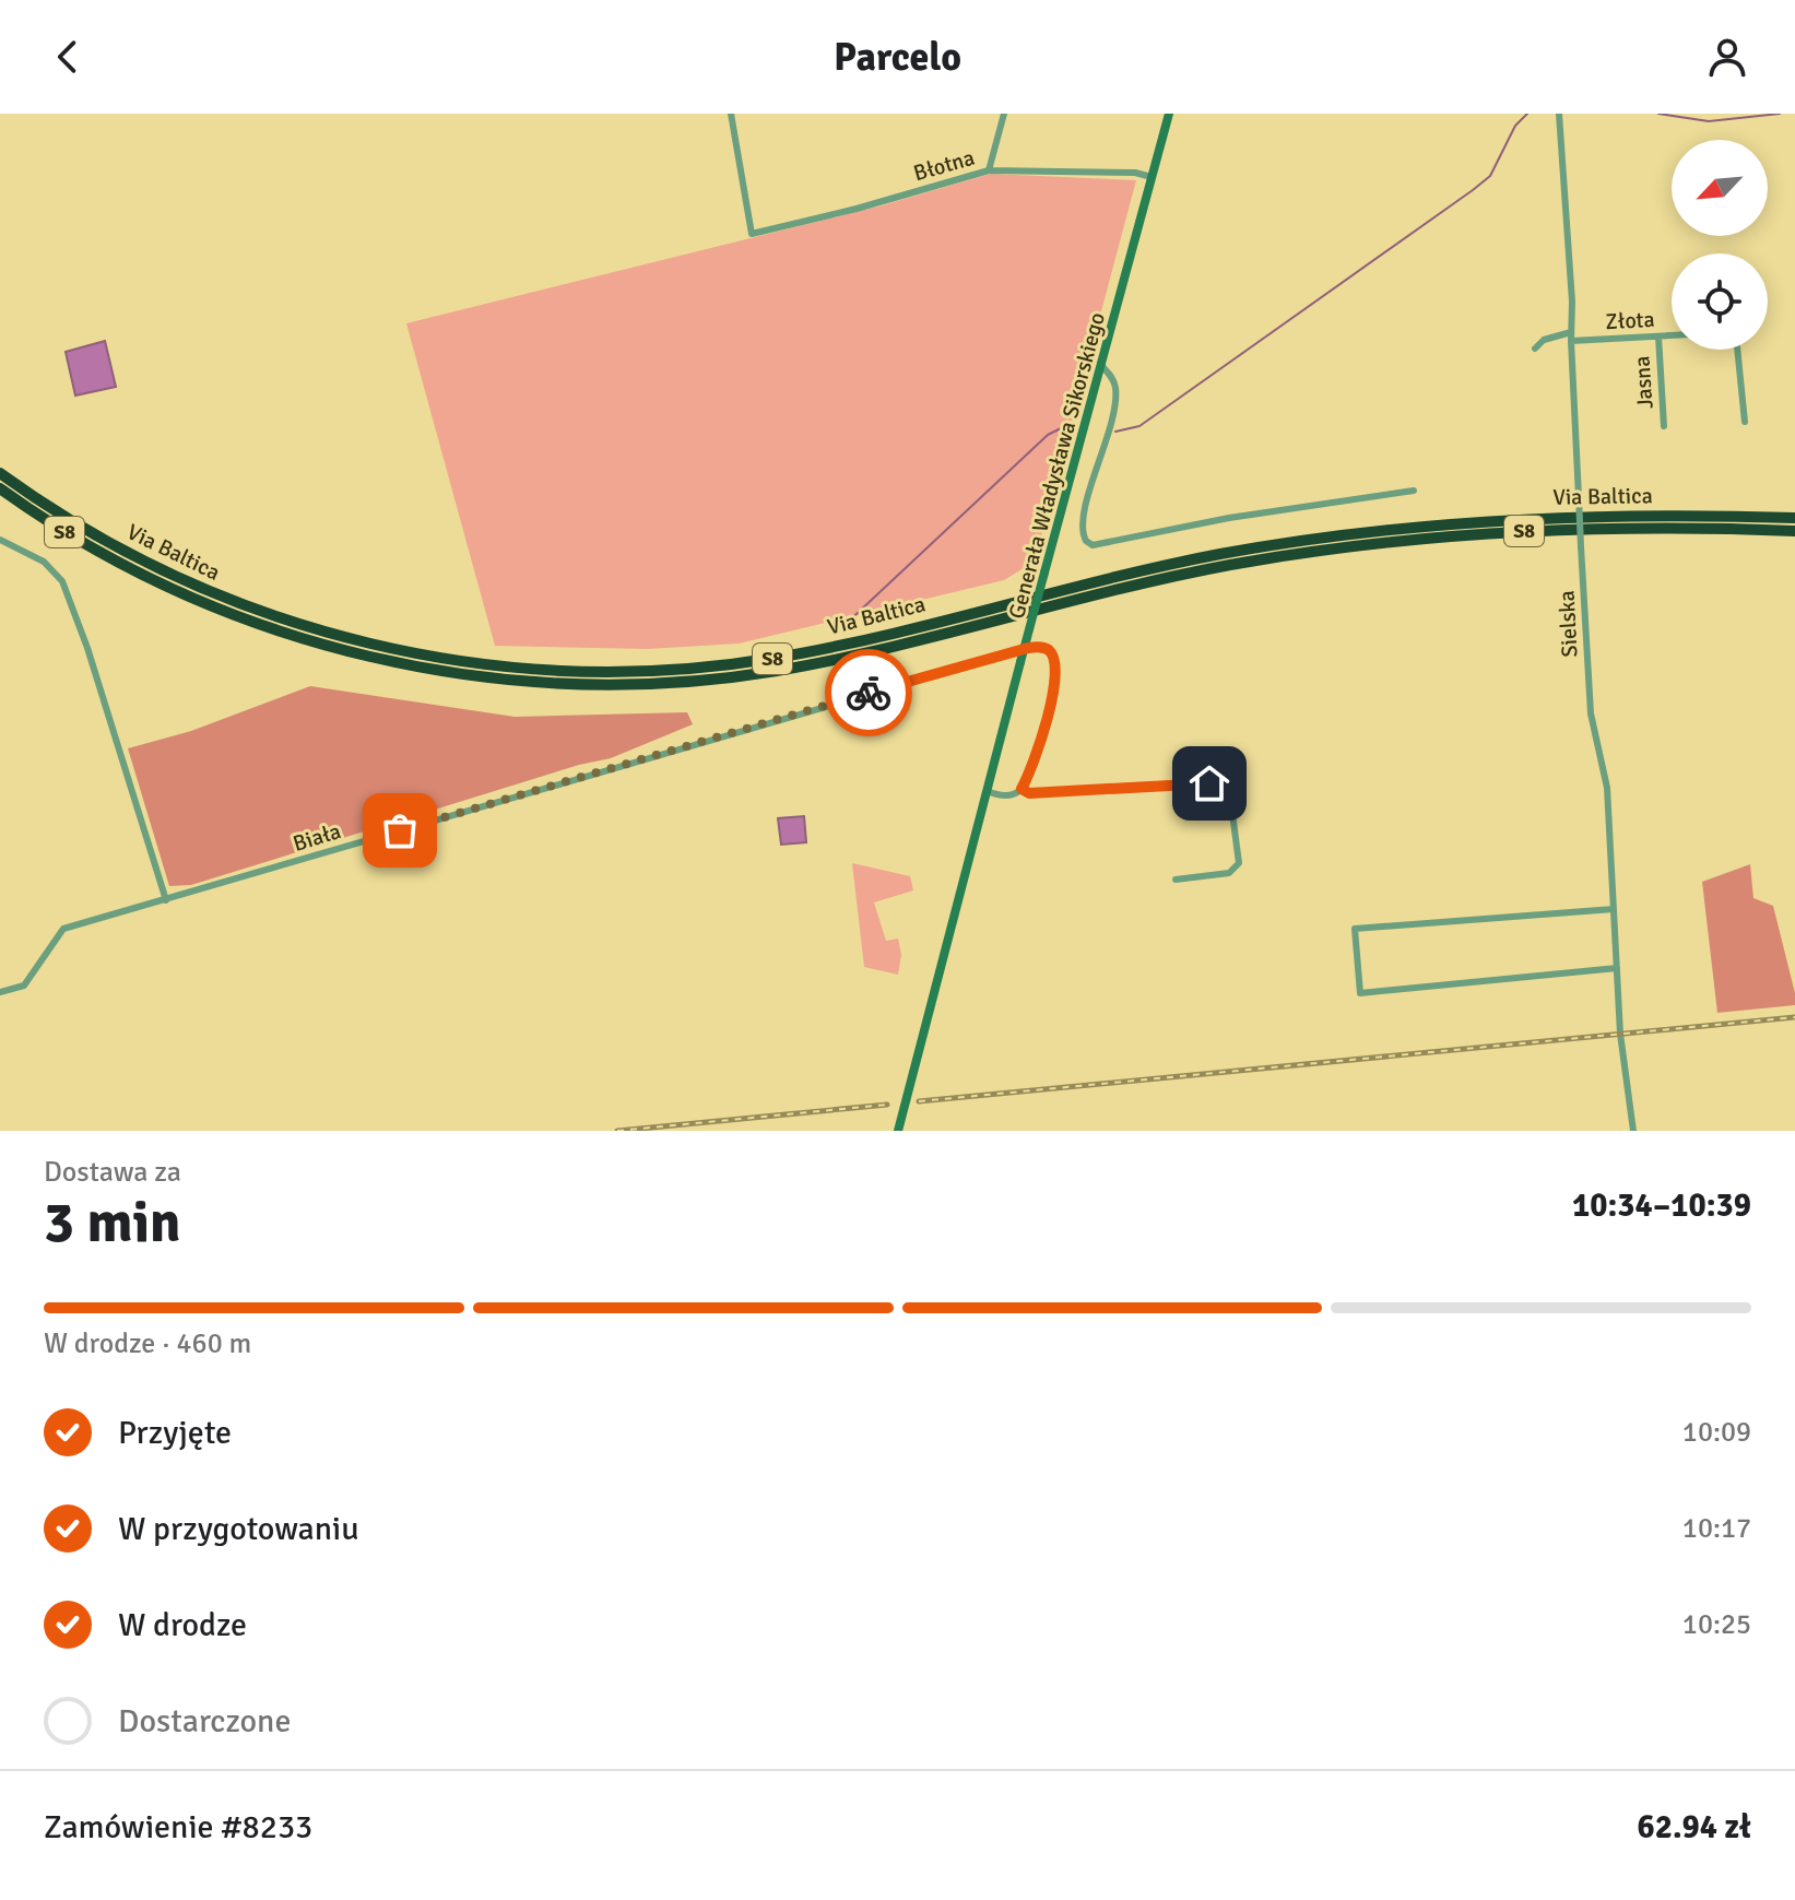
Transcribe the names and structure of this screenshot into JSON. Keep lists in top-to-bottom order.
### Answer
{
  "streets": {
    "highway": ["Via Baltica", "S8"],
    "street": [
      "Błotna",
      "Złota",
      "Jasna",
      "Generała Władysława Sikorskiego",
      "Sielska",
      "Biała"
    ]
  },
  "crossings": [
    ["Błotna", "Generała Władysława Sikorskiego"],
    ["Złota", "Jasna"],
    ["Złota", "Sielska"]
  ],
  "north": "bottom left",
  "page": {
    "header": "Parcelo",
    "heading": ["3 min", "Dostawa za", "10:34–10:39"],
    "panel": ["Zamówienie #8233", "62.94 zł"],
    "bar": "W drodze · 460 m",
    "list": [
      ["Przyjęte", "10:09"],
      ["W przygotowaniu", "10:17"],
      ["W drodze", "10:25"],
      "Dostarczone"
    ]
  }
}
